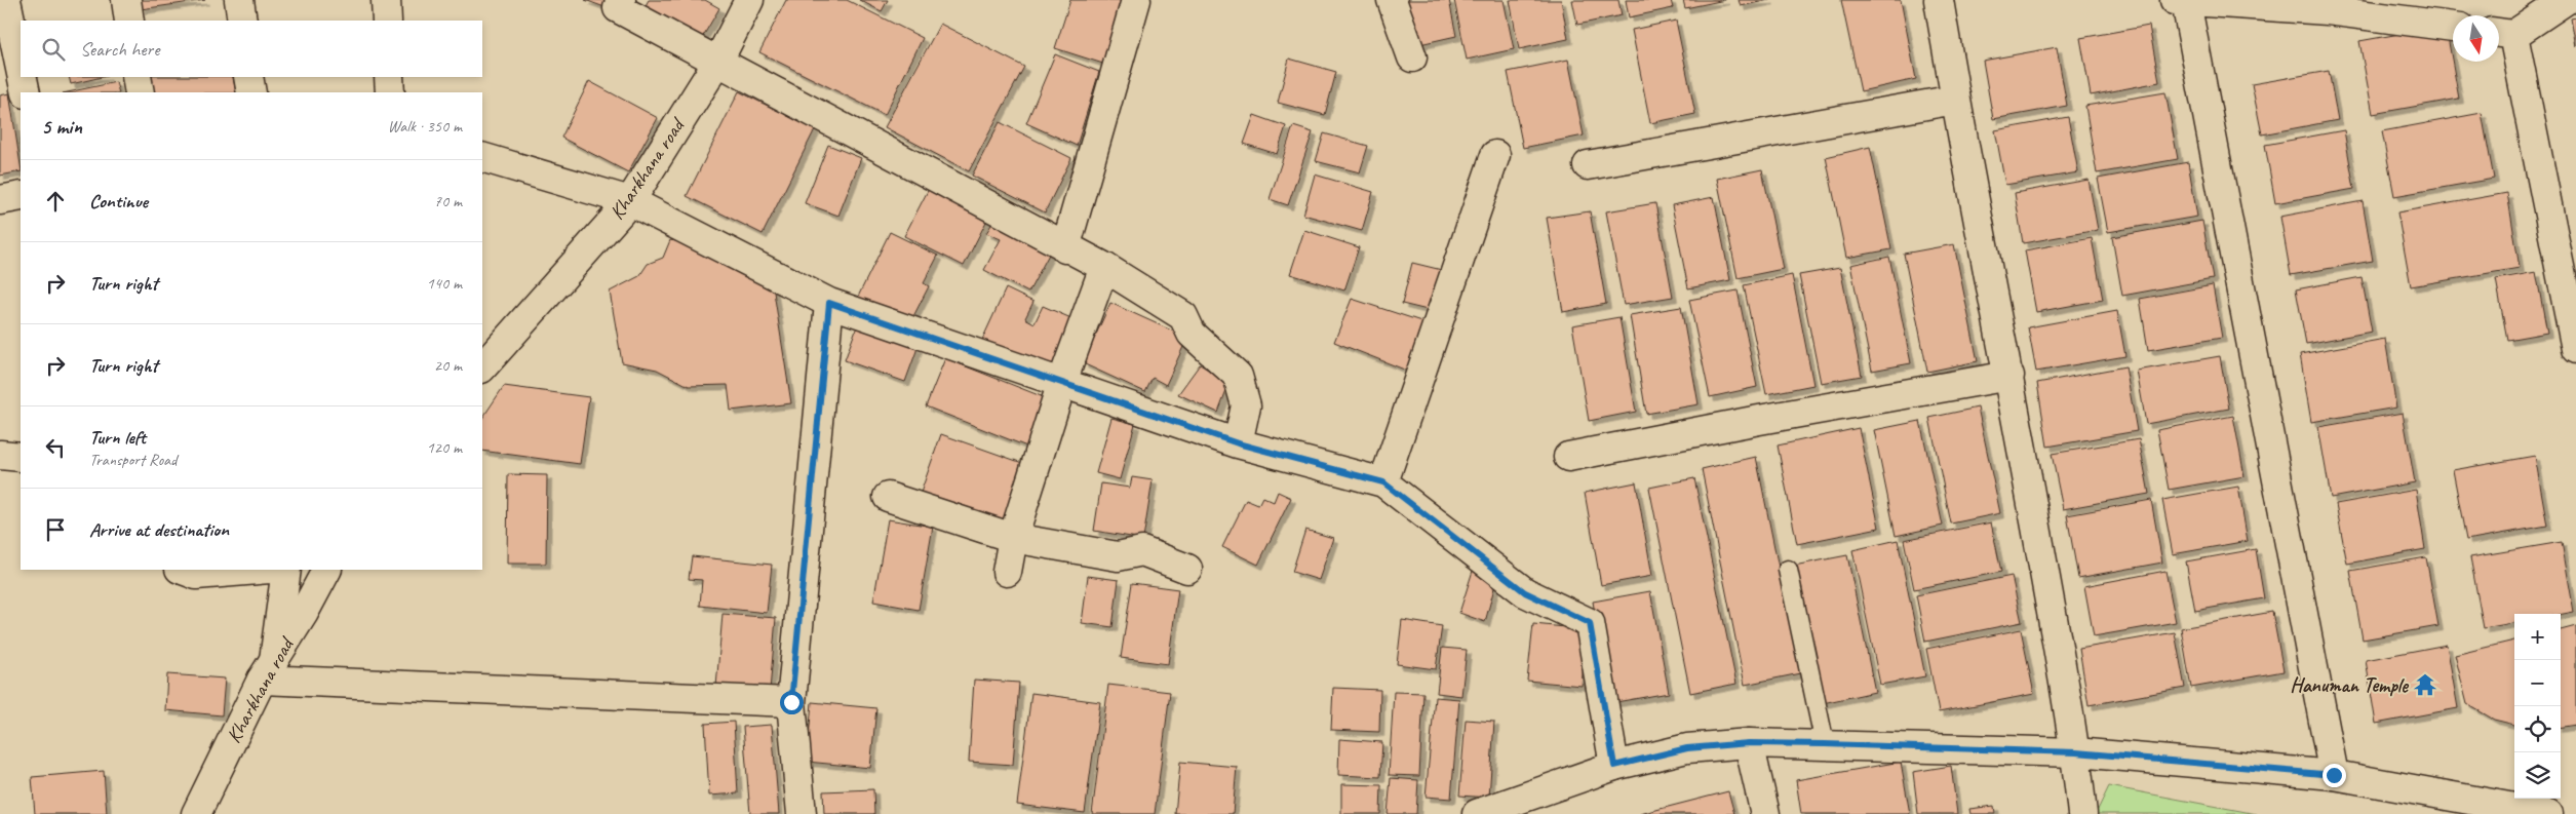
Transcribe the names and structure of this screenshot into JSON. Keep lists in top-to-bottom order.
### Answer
{
  "streets": {
    "street": ["Kharkhana road"]
  },
  "places": {
    "temple": ["Hanuman Temple"]
  },
  "north": "bottom",
  "page": {
    "search": "Search here",
    "heading": ["5 min", "Walk · 350 m"],
    "list": [
      ["Continue", "70 m"],
      ["Turn right", "140 m"],
      ["Turn right", "20 m"],
      ["Turn left", "Transport Road", "120 m"],
      "Arrive at destination"
    ],
    "map_buttons": ["+", "−"]
  }
}
